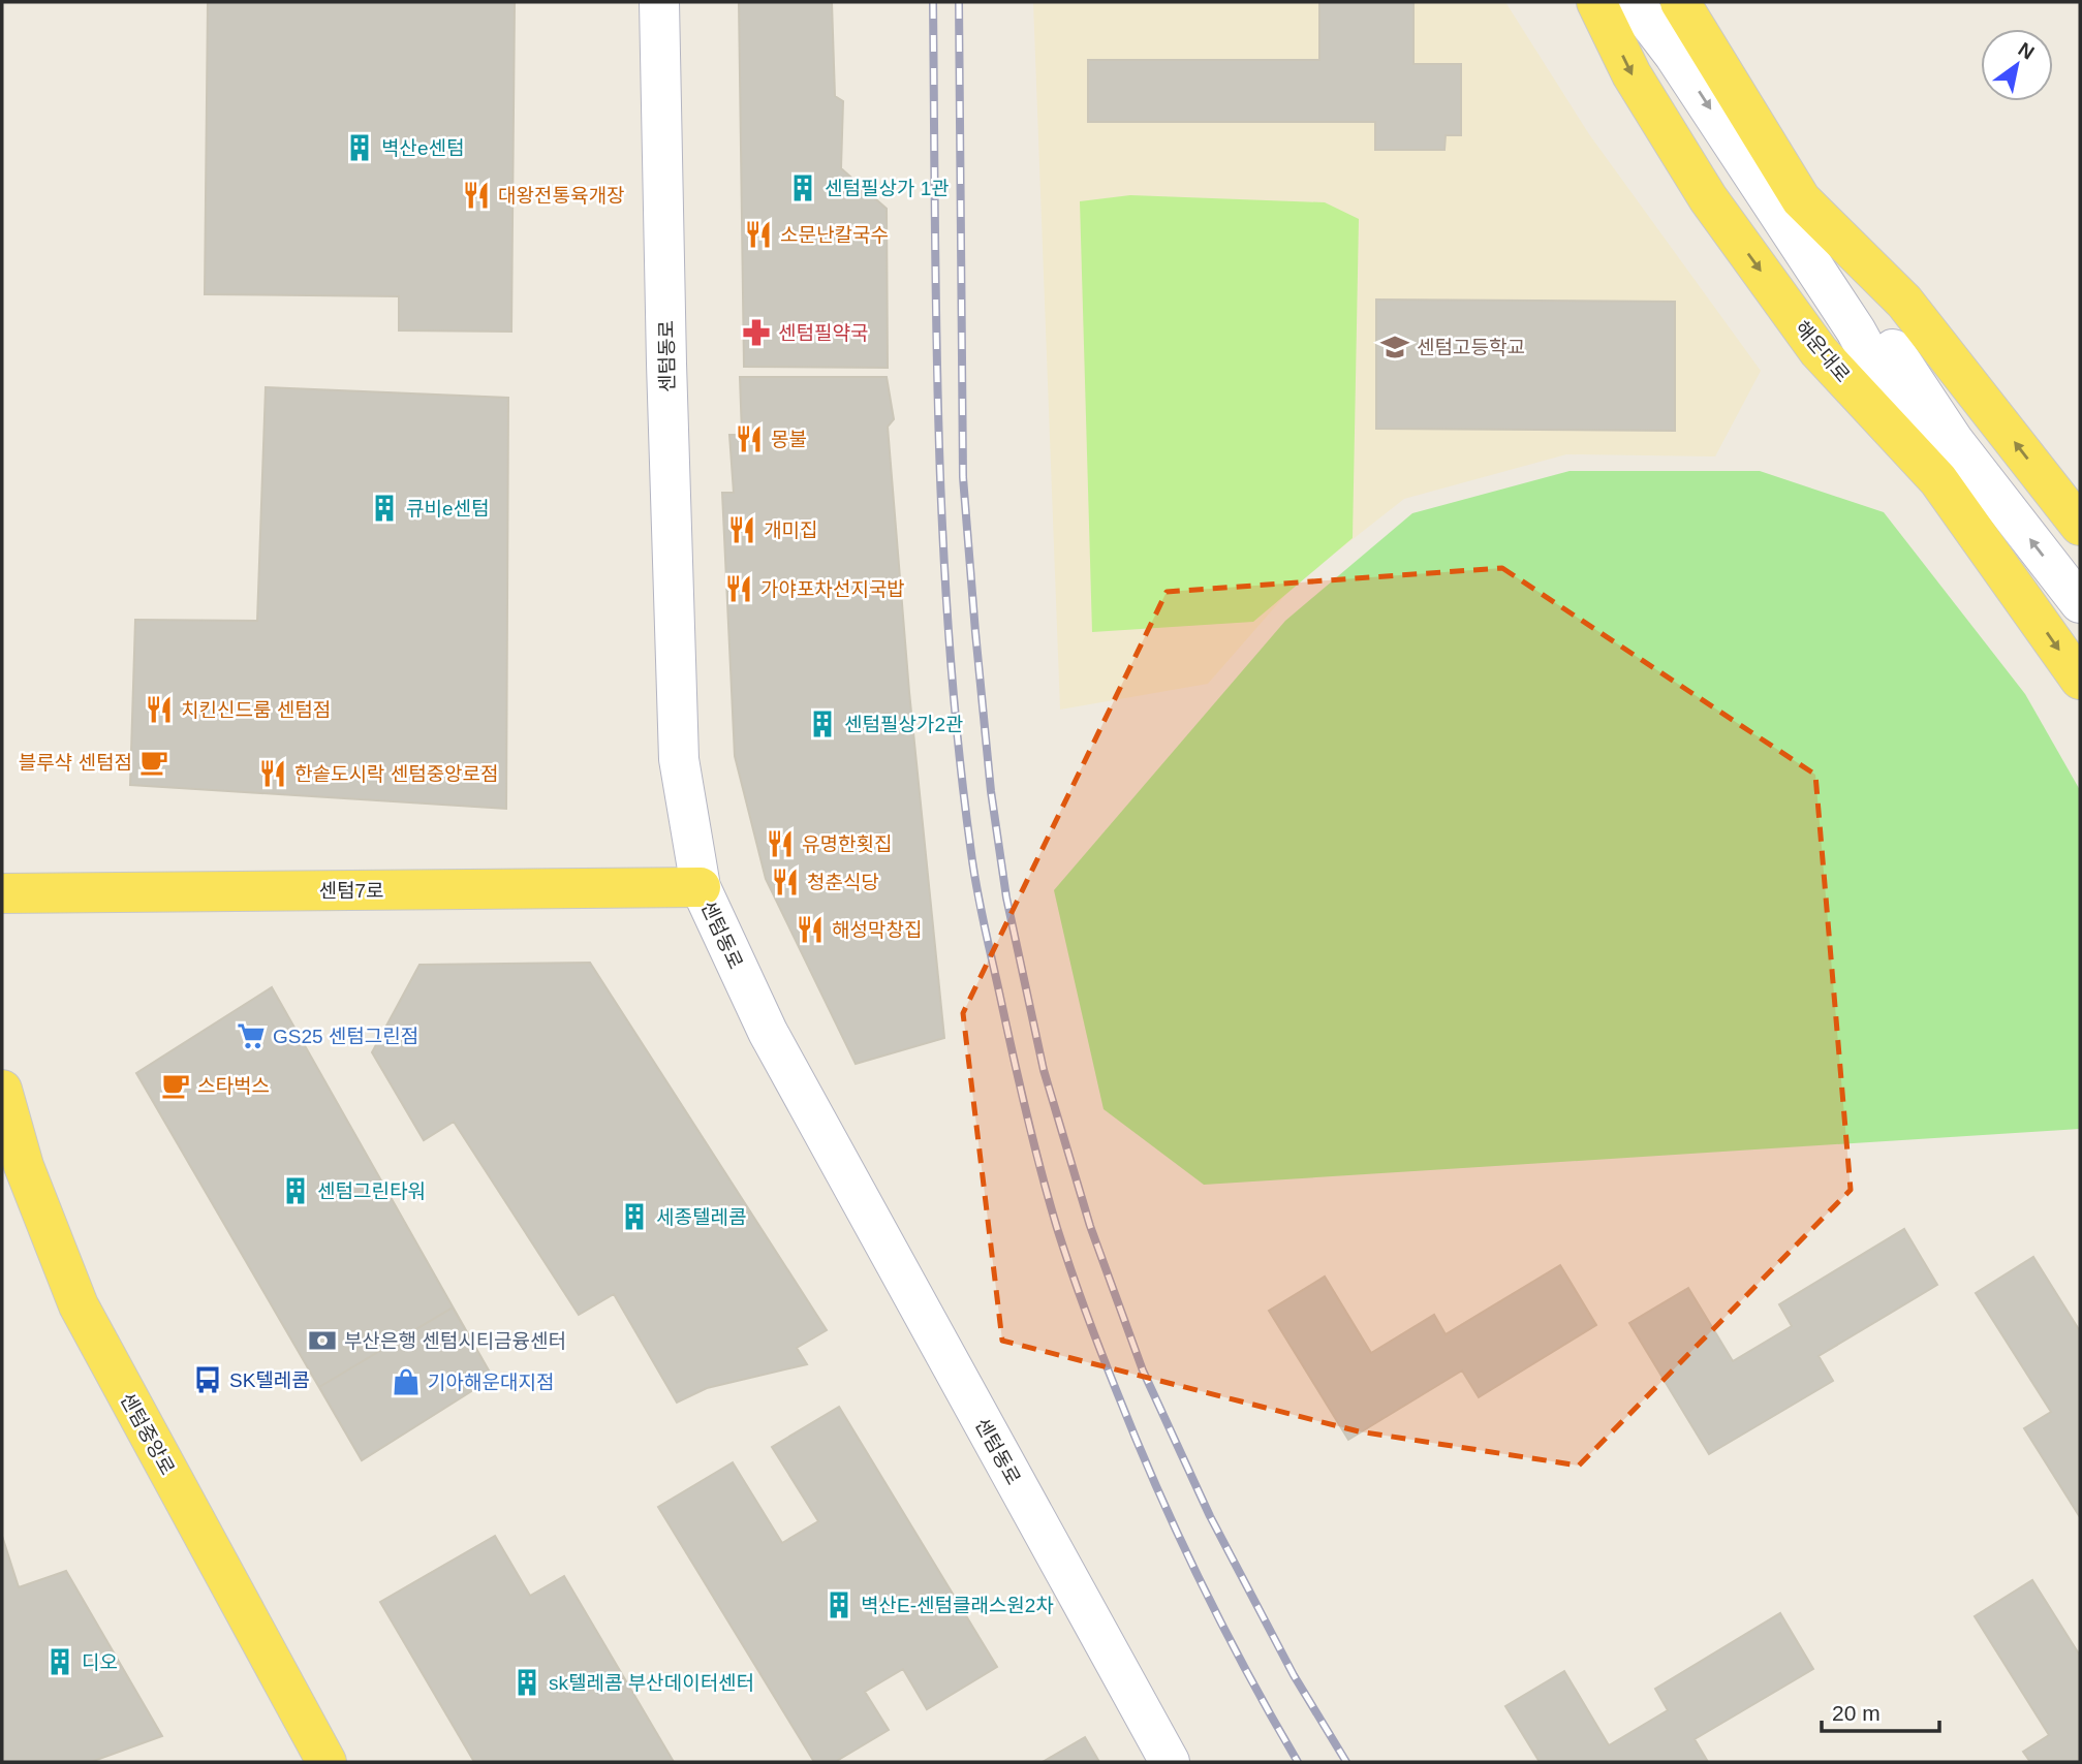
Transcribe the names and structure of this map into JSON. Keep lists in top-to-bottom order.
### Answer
{
  "streets": {
    "main road": ["해운대로", "센텀7로", "센텀중앙로"],
    "street": ["센텀동로"]
  },
  "crossings": [
    ["센텀동로", "센텀7로"]
  ],
  "places": {
    "building": [
      "벽산e센텀",
      "센텀필상가 1관",
      "큐비e센텀",
      "센텀필상가2관",
      "센텀그린타워",
      "세종텔레콤",
      "벽산E-센텀클래스원2차",
      "디오",
      "sk텔레콤 부산데이터센터"
    ],
    "restaurant": [
      "대왕전통육개장",
      "소문난칼국수",
      "몽불",
      "개미집",
      "가야포차선지국밥",
      "치킨신드룸 센텀점",
      "한솥도시락 센텀중앙로점",
      "유명한횟집",
      "청춘식당",
      "해성막창집"
    ],
    "pharmacy": ["센텀필약국"],
    "school or university": ["센텀고등학교"],
    "cafe": ["블루샥 센텀점", "스타벅스"],
    "supermarket": ["GS25 센텀그린점"],
    "bank": ["부산은행 센텀시티금융센터"],
    "bus stop": ["SK텔레콤"],
    "shop": ["기아해운대지점"]
  },
  "scale_bar": "20 m",
  "north": "top right"
}
